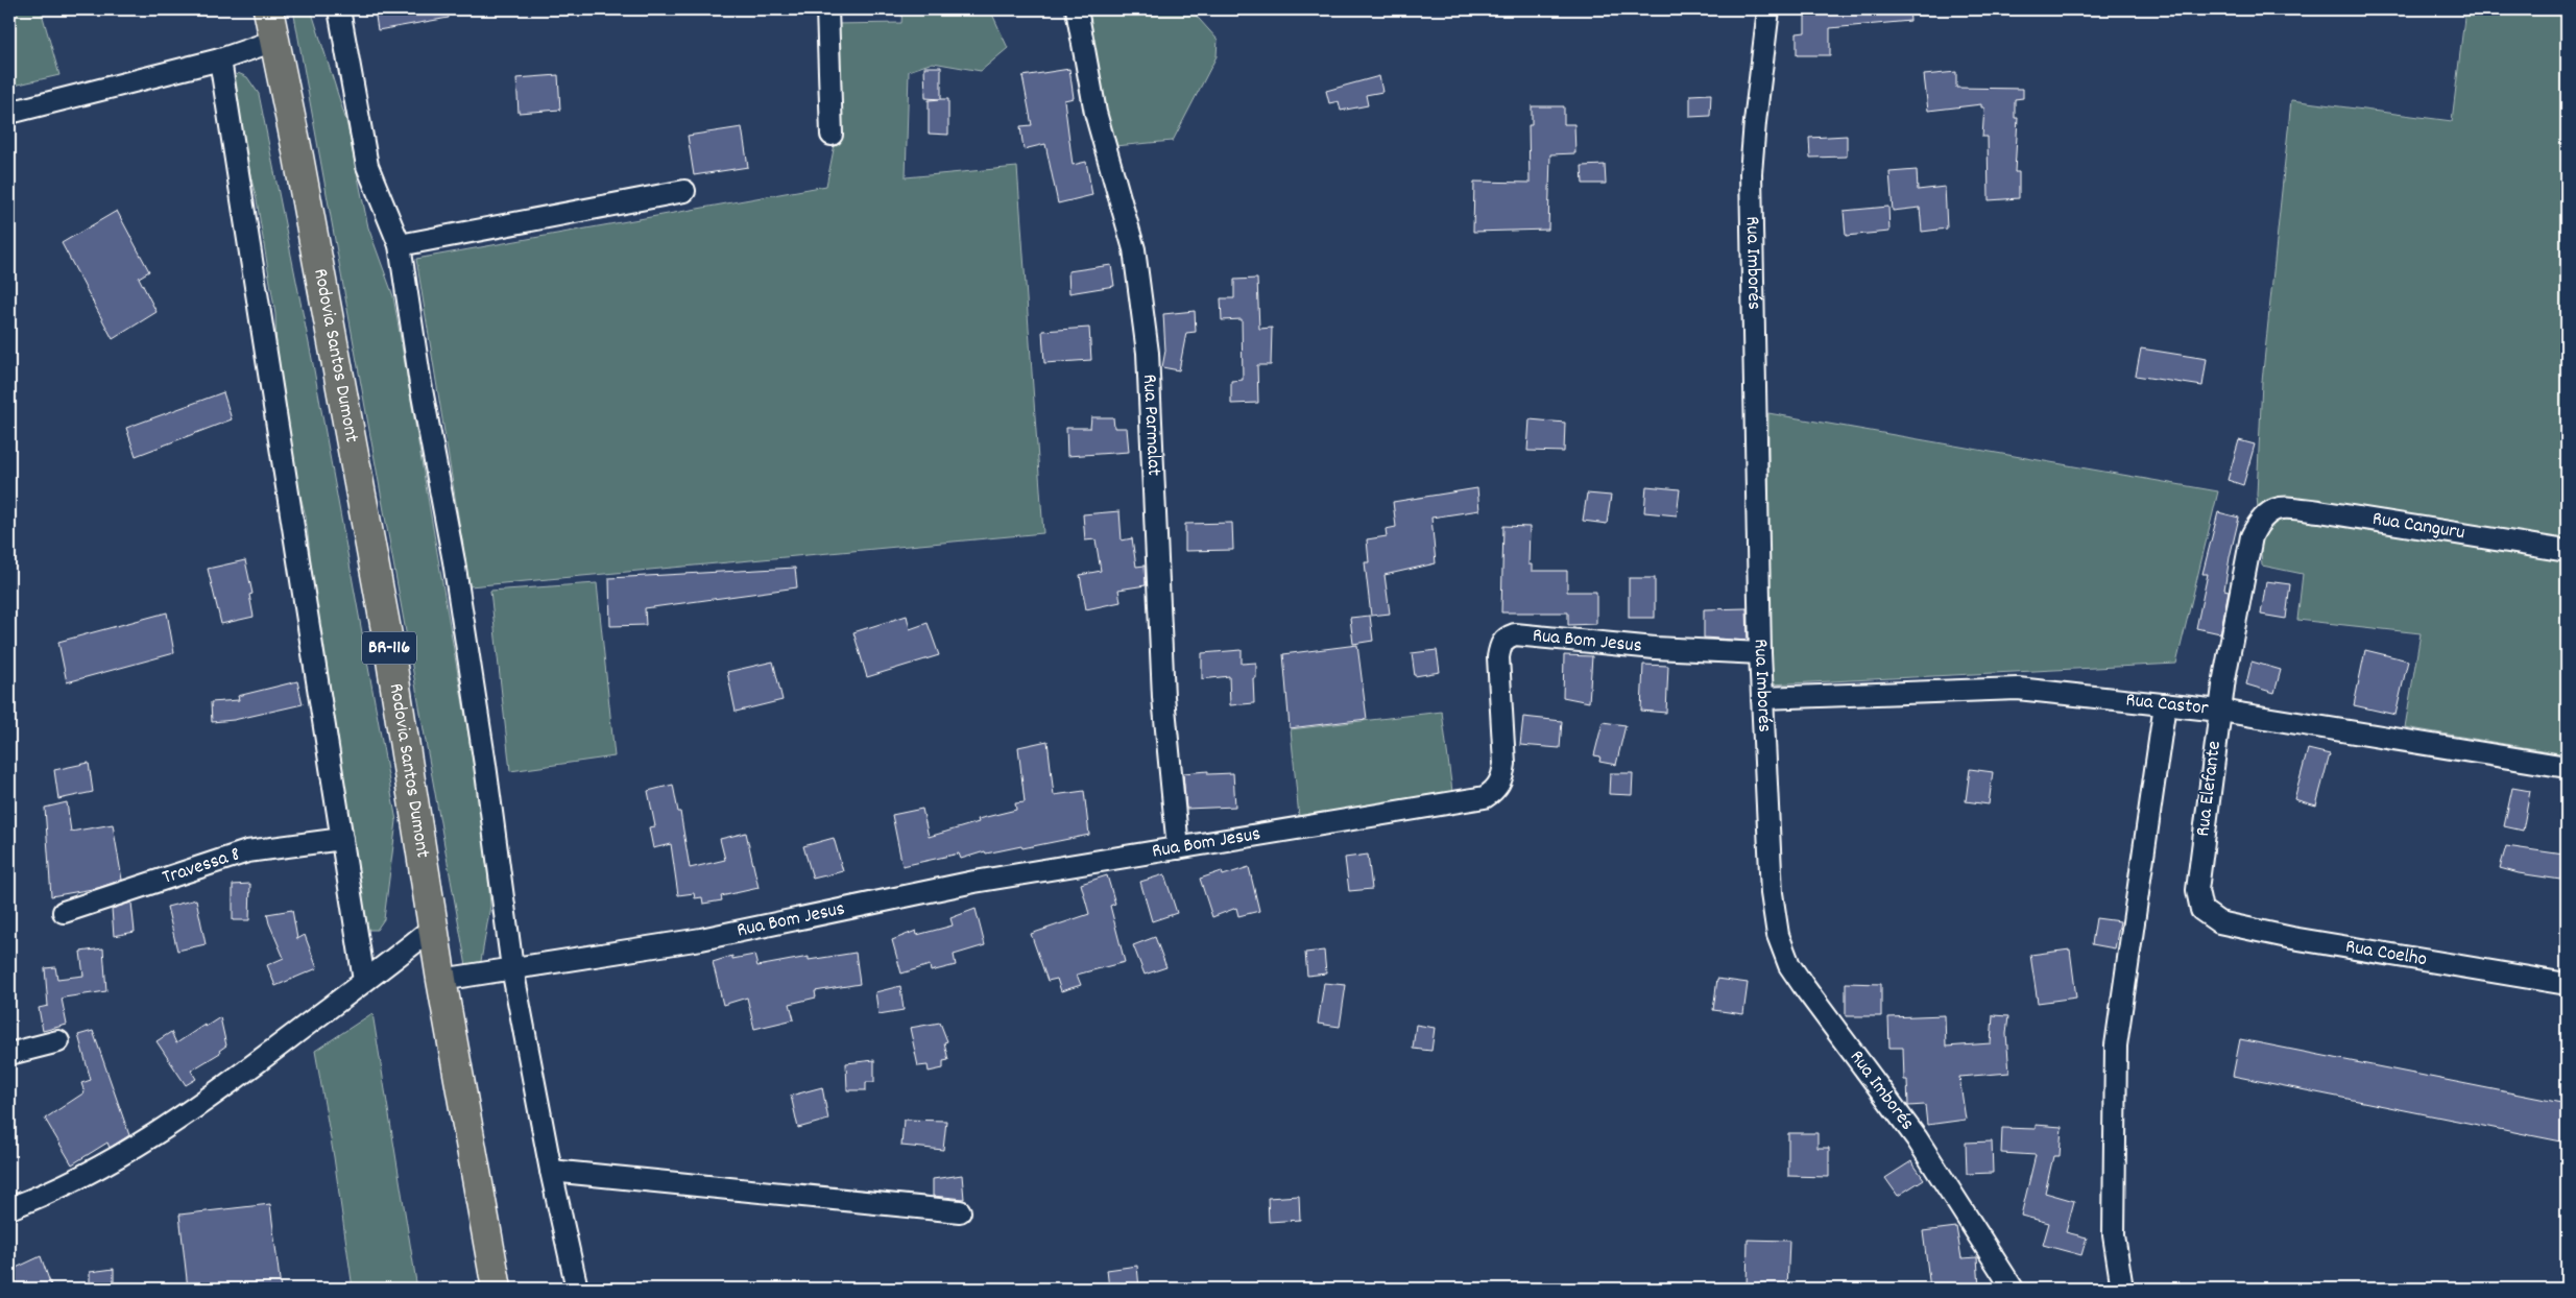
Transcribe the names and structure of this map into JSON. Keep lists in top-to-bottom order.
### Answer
{
  "streets": {
    "highway": ["Rodovia Santos Dumont", "BR-116"],
    "street": [
      "Rua Imborés",
      "Rua Parmalat",
      "Rua Canguru",
      "Rua Bom Jesus",
      "Rua Castor",
      "Rua Elefante",
      "Travessa 8",
      "Rua Coelho"
    ]
  },
  "crossings": [
    ["Rua Imborés", "Rua Bom Jesus"],
    ["Rua Imborés", "Rua Castor"],
    ["Rodovia Santos Dumont", "Rua Bom Jesus"],
    ["Rua Parmalat", "Rua Bom Jesus"],
    ["Rua Canguru", "Rua Elefante"],
    ["Rua Castor", "Rua Elefante"],
    ["Rua Elefante", "Rua Coelho"]
  ]
}
